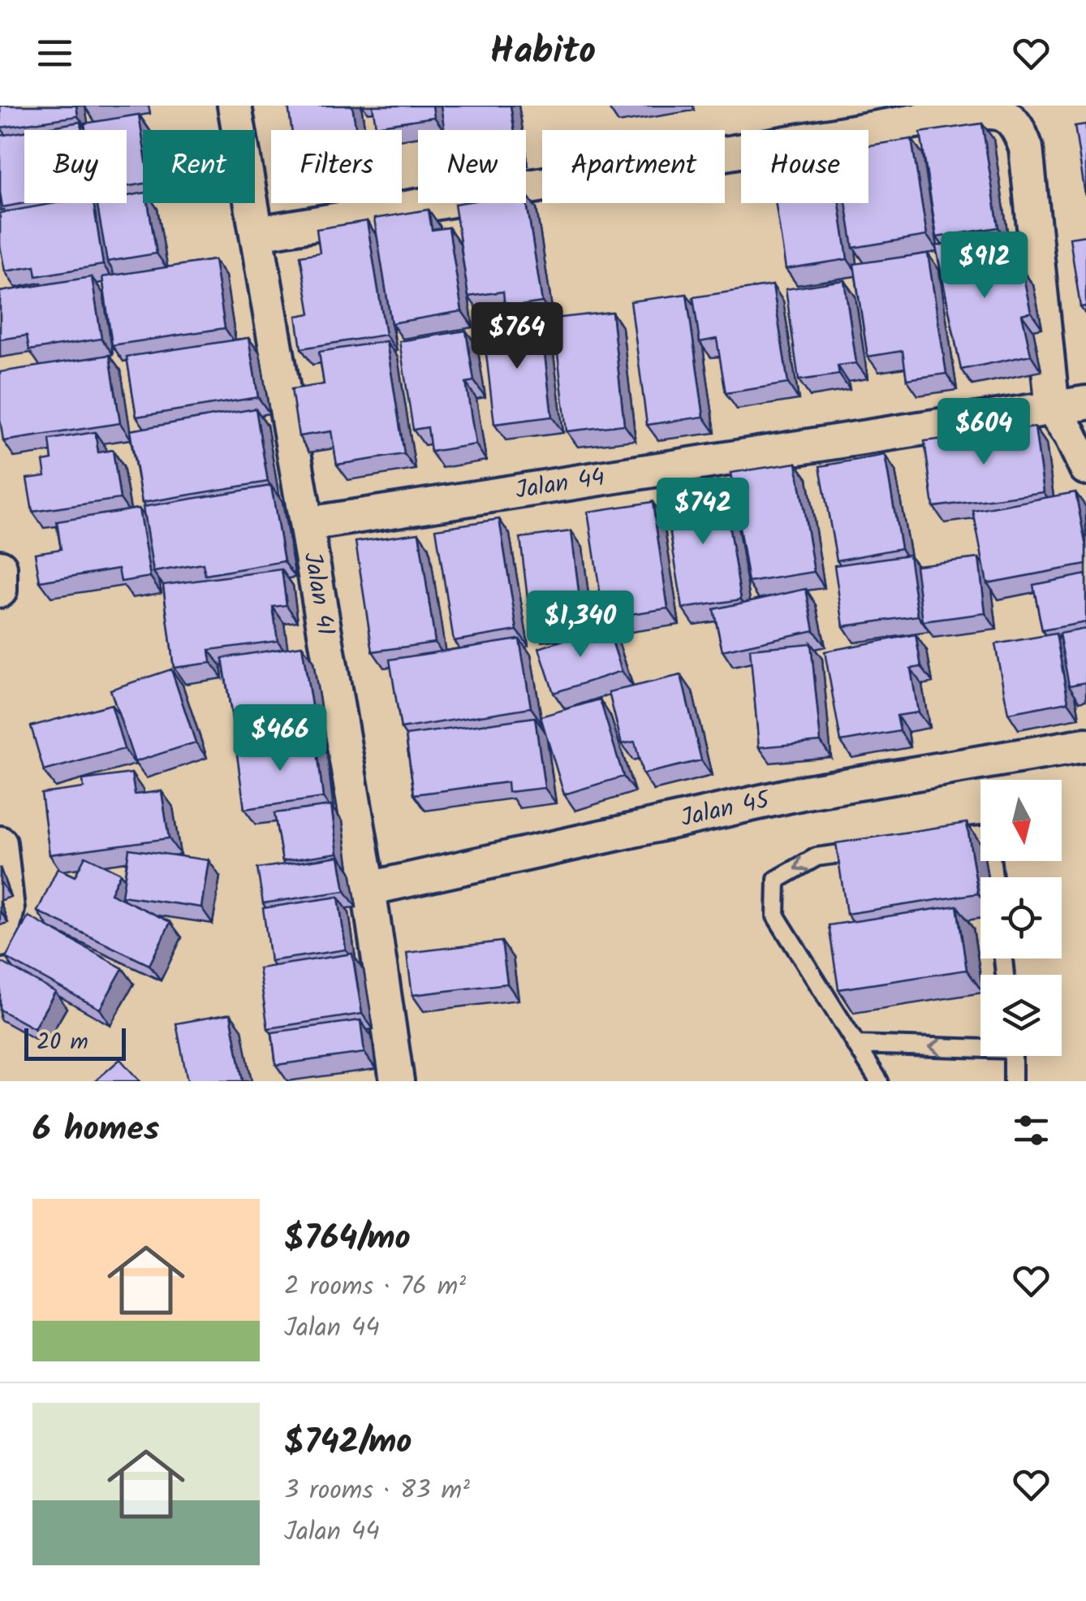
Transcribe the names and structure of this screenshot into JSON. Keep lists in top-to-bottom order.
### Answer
{
  "streets": {
    "street": ["Jalan 44", "Jalan 41", "Jalan 45"]
  },
  "crossings": [
    ["Jalan 44", "Jalan 41"],
    ["Jalan 41", "Jalan 45"]
  ],
  "scale_bar": "20 m",
  "north": "bottom",
  "page": {
    "header": "Habito",
    "chip": [
      "Buy",
      "Rent",
      "Filters",
      "New",
      "Apartment",
      "House"
    ],
    "price": [
      "$912",
      "$764",
      "$604",
      "$742",
      "$1,340",
      "$466"
    ],
    "scale": "20 m",
    "heading": "6 homes",
    "list": [
      {
        "name": "$764/mo",
        "note": "2 rooms · 76 m² · Jalan 44"
      },
      {
        "name": "$742/mo",
        "note": "3 rooms · 83 m² · Jalan 44"
      }
    ]
  }
}
